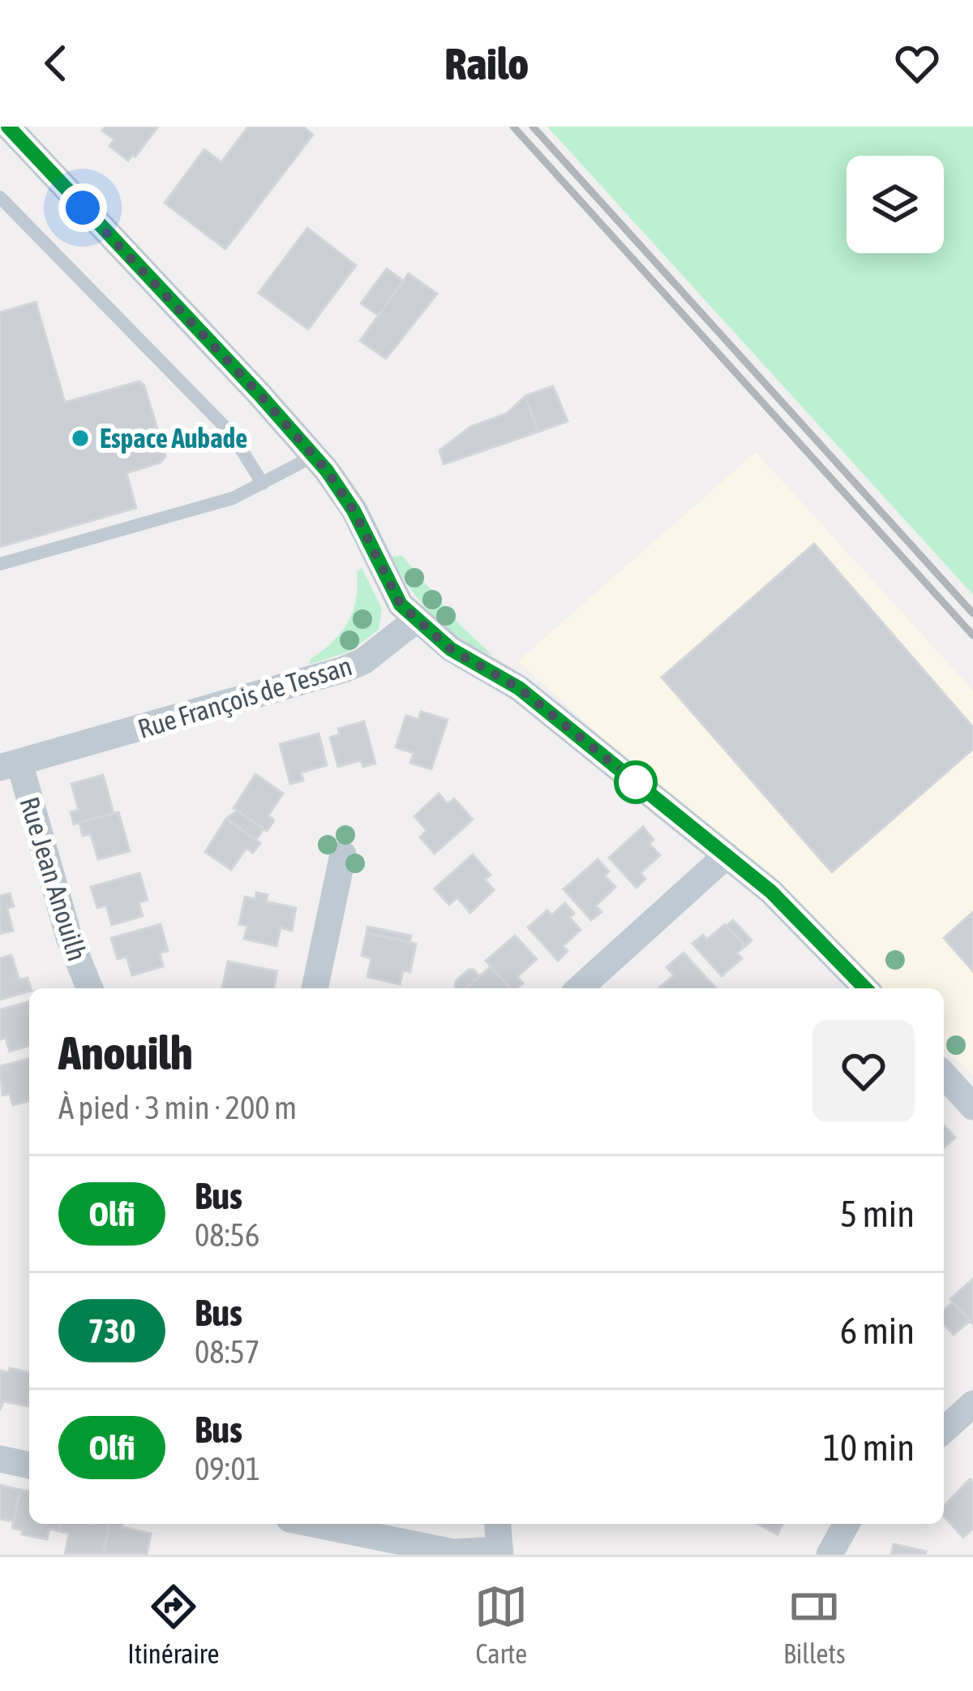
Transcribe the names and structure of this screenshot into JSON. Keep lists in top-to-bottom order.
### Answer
{
  "streets": {
    "street": ["Rue François de Tessan", "Rue Jean Anouilh"]
  },
  "crossings": [
    ["Rue François de Tessan", "Rue Jean Anouilh"]
  ],
  "places": ["Espace Aubade"],
  "lines": ["bus line Olfi"],
  "page": {
    "header": "Railo",
    "heading": ["Anouilh", "À pied · 3 min · 200 m"],
    "list": [
      {
        "mark": "Olfi",
        "name": "Bus",
        "note": "08:56",
        "value": "5 min"
      },
      {
        "mark": "730",
        "name": "Bus",
        "note": "08:57",
        "value": "6 min"
      },
      {
        "mark": "Olfi",
        "name": "Bus",
        "note": "09:01",
        "value": "10 min"
      }
    ],
    "tabs": ["Itinéraire", "Carte", "Billets"]
  }
}
